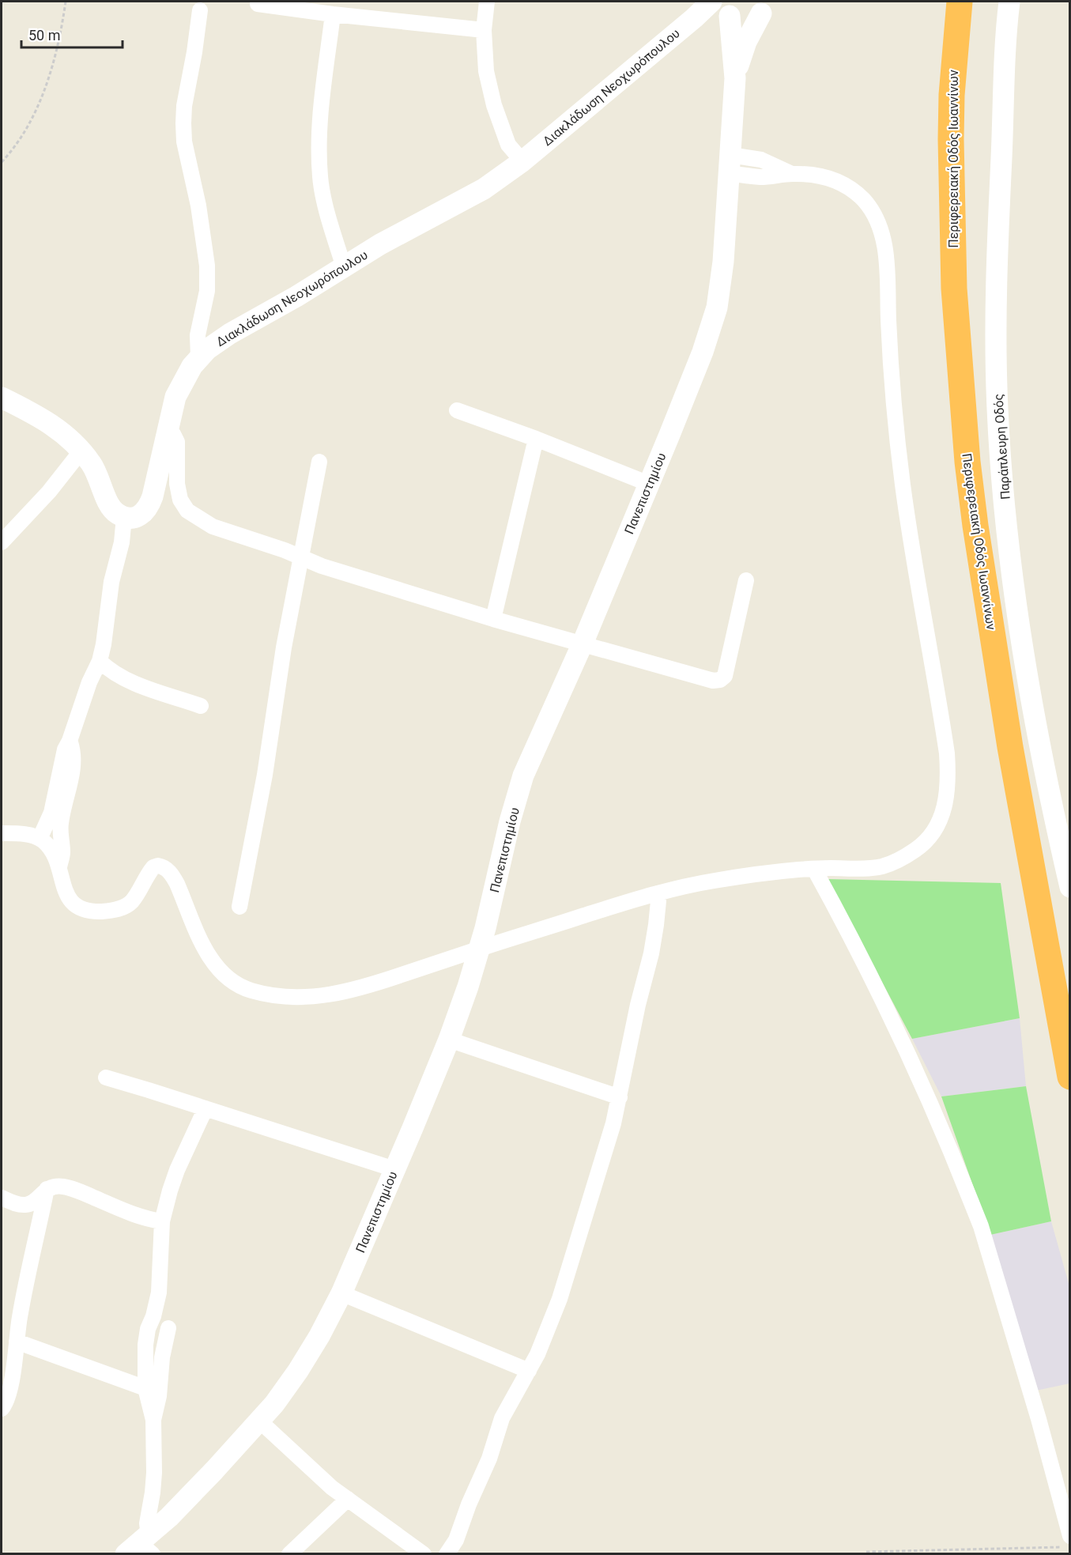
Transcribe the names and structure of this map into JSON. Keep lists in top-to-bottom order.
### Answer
{
  "streets": {
    "highway": ["Περιφερειακή Οδός Ιωαννίνων"],
    "street": ["Διακλάδωση Νεοχωρόπουλου", "Παράπλευρη Οδός", "Πανεπιστημίου"]
  },
  "crossings": [
    ["Διακλάδωση Νεοχωρόπουλου", "Πανεπιστημίου"]
  ],
  "scale_bar": "50 m"
}
